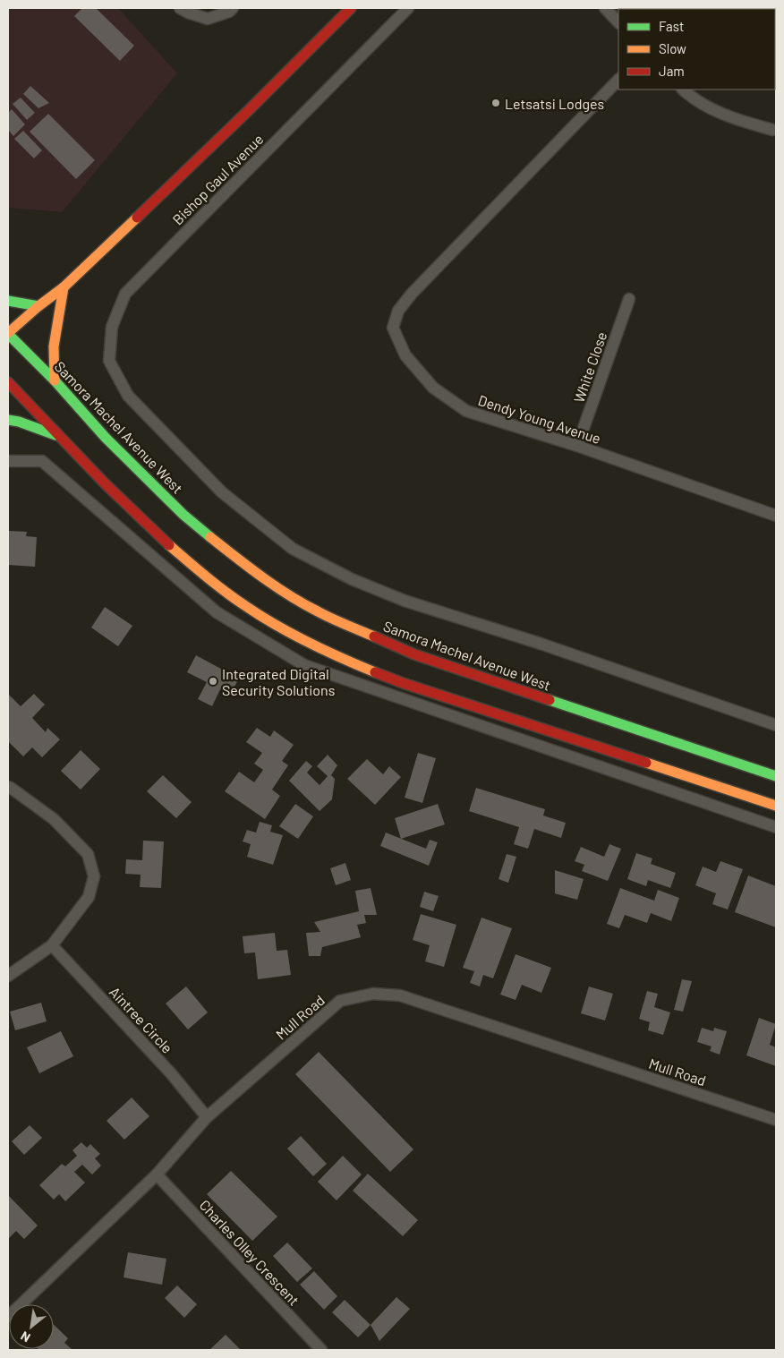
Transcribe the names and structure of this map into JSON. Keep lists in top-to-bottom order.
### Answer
{
  "streets": {
    "main road": ["Bishop Gaul Avenue", "Samora Machel Avenue West"],
    "street": [
      "White Close",
      "Dendy Young Avenue",
      "Mull Road",
      "Aintree Circle",
      "Charles Olley Crescent"
    ]
  },
  "crossings": [
    ["Bishop Gaul Avenue", "Samora Machel Avenue West"],
    ["White Close", "Dendy Young Avenue"],
    ["Mull Road", "Aintree Circle"],
    ["Mull Road", "Charles Olley Crescent"]
  ],
  "places": ["Letsatsi Lodges", "Integrated Digital Security Solutions"],
  "legend": ["Fast", "Slow", "Jam"],
  "north": "bottom left"
}
